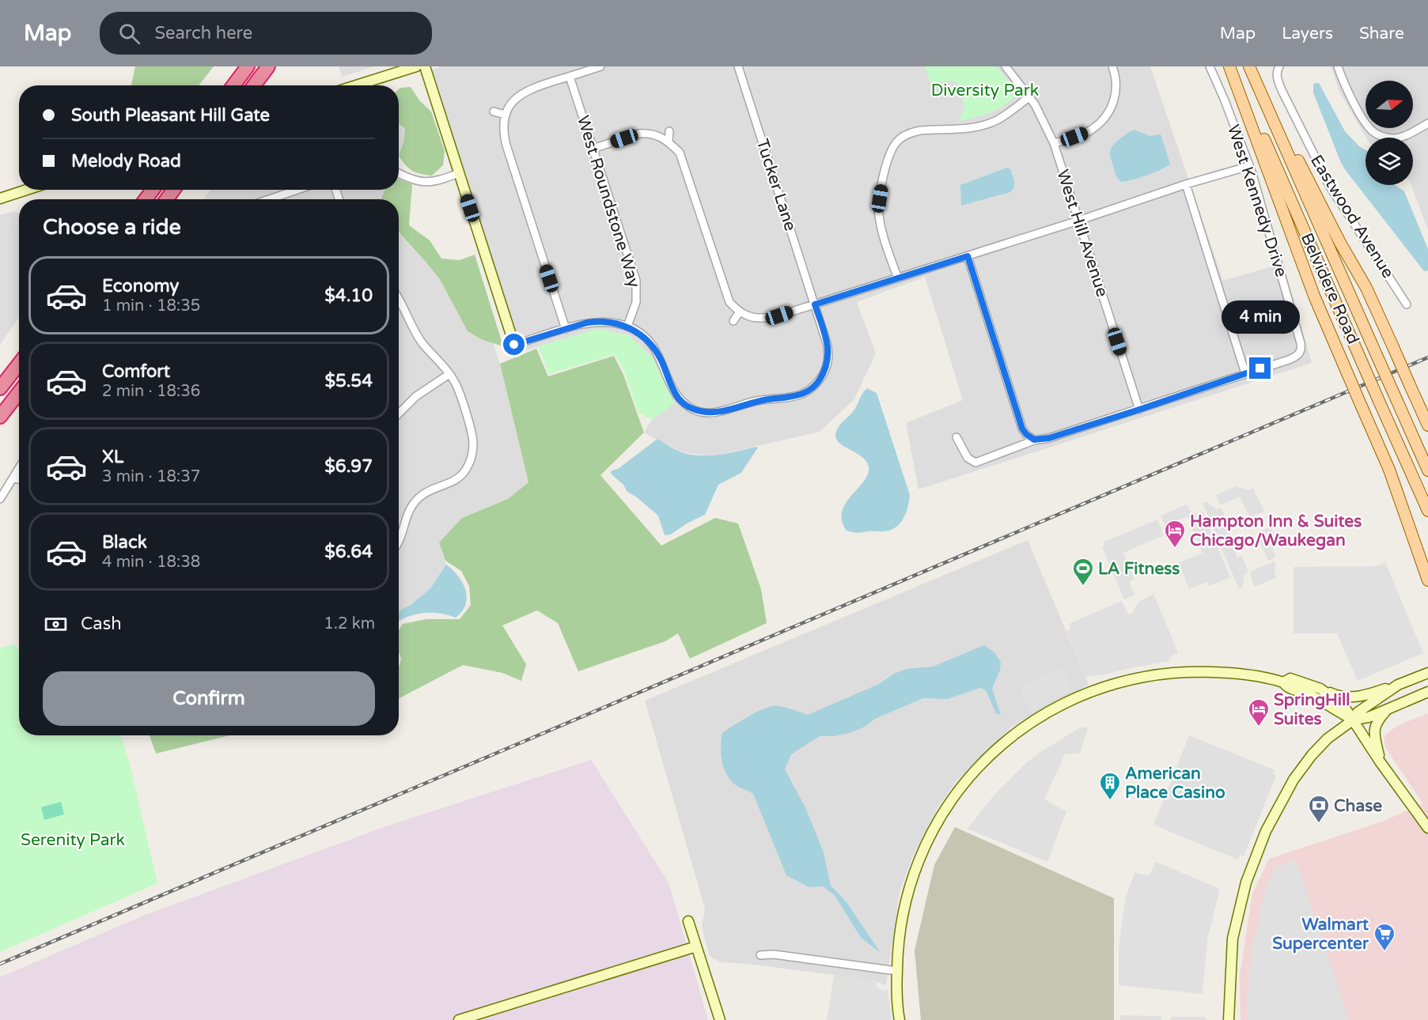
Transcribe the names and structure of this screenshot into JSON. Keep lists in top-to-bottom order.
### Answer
{
  "streets": {
    "main road": ["Belvidere Road"],
    "street": [
      "Tucker Lane",
      "West Kennedy Drive",
      "West Roundstone Way",
      "Eastwood Avenue",
      "West Hill Avenue"
    ]
  },
  "crossings": [
    ["Tucker Lane", "West Roundstone Way"]
  ],
  "parks": ["Diversity Park", "Serenity Park"],
  "places": {
    "hotel": ["Hampton Inn & Suites Chicago/Waukegan", "SpringHill Suites"],
    "sports": ["LA Fitness"],
    "building": ["American Place Casino"],
    "bank": ["Chase"],
    "supermarket": ["Walmart Supercenter"]
  },
  "north": "right",
  "page": {
    "header": "Map",
    "search": "Search here",
    "nav": ["Map", "Layers", "Share"],
    "banner": ["South Pleasant Hill Gate", "Melody Road"],
    "heading": "Choose a ride",
    "list": [
      {
        "name": "Economy",
        "note": "1 min · 18:35",
        "value": "$4.10"
      },
      {
        "name": "Comfort",
        "note": "2 min · 18:36",
        "value": "$5.54"
      },
      {
        "name": "XL",
        "note": "3 min · 18:37",
        "value": "$6.97"
      },
      {
        "name": "Black",
        "note": "4 min · 18:38",
        "value": "$6.64"
      }
    ],
    "bubble": "4 min",
    "pay": ["Cash", "1.2 km"],
    "buttons": "Confirm"
  }
}
